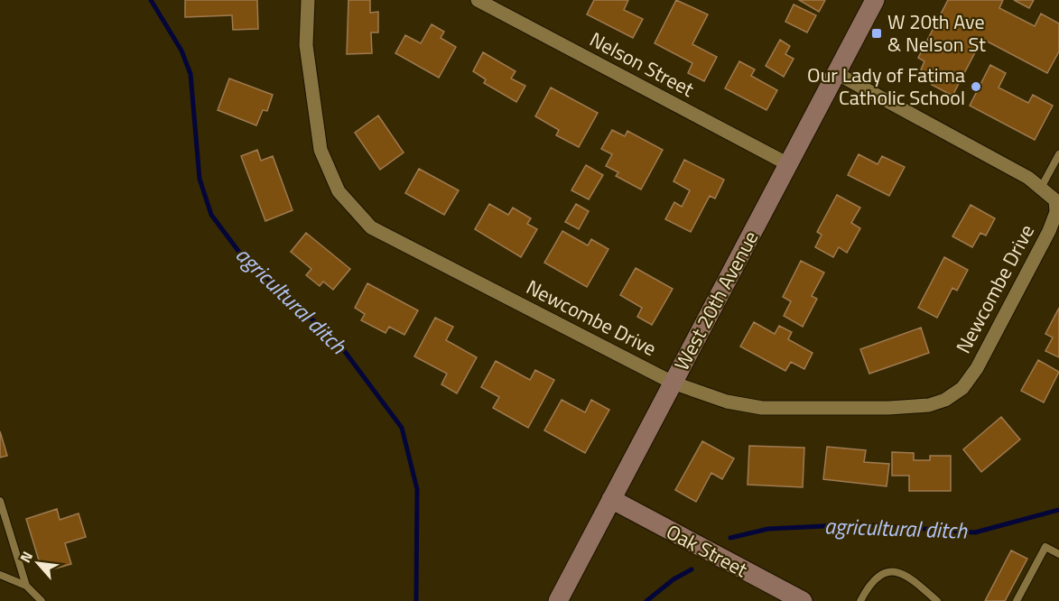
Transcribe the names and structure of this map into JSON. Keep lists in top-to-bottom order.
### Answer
{
  "streets": {
    "street": [
      "Nelson Street",
      "Newcombe Drive",
      "West 20th Avenue",
      "Oak Street"
    ]
  },
  "crossings": [
    ["Nelson Street", "West 20th Avenue"],
    ["Newcombe Drive", "West 20th Avenue"],
    ["West 20th Avenue", "Oak Street"]
  ],
  "water": ["agricultural ditch"],
  "places": {
    "transit": ["W 20th Ave & Nelson St"],
    "other": ["Our Lady of Fatima Catholic School"]
  },
  "north": "top left"
}
